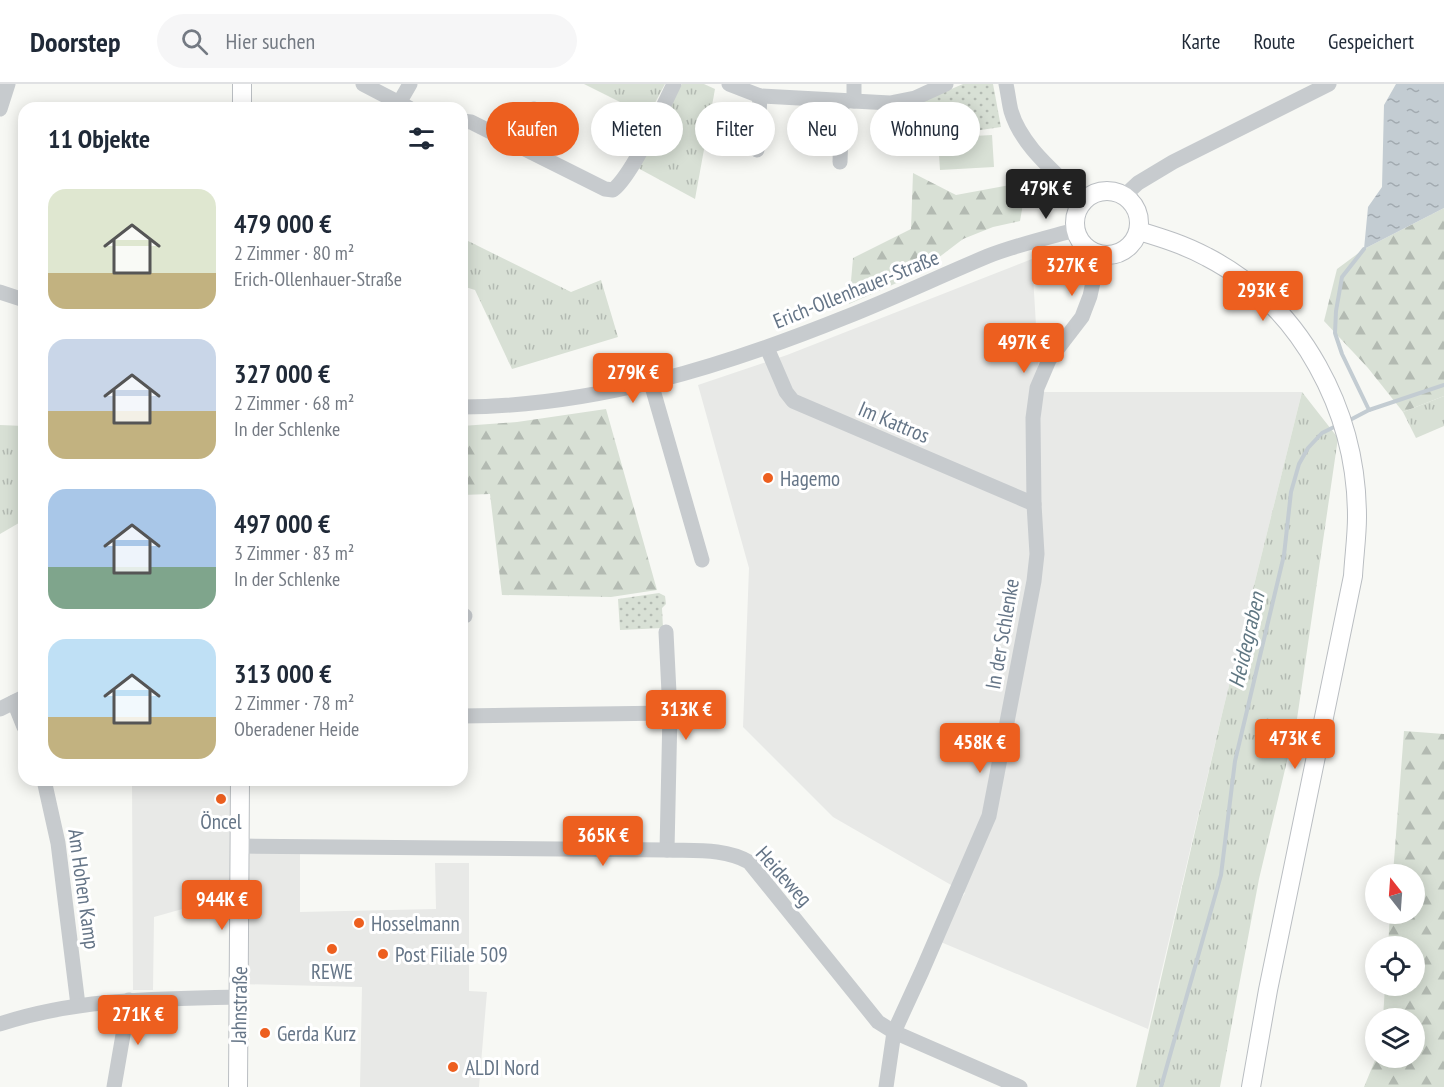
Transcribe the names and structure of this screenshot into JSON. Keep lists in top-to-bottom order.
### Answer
{
  "streets": {
    "main road": ["Jahnstraße"],
    "street": [
      "Erich-Ollenhauer-Straße",
      "Im Kattros",
      "In der Schlenke",
      "Heideweg",
      "Am Hohen Kamp"
    ]
  },
  "crossings": [
    ["Erich-Ollenhauer-Straße", "Im Kattros"],
    ["Erich-Ollenhauer-Straße", "In der Schlenke"],
    ["Im Kattros", "In der Schlenke"],
    ["In der Schlenke", "Heideweg"],
    ["Heideweg", "Jahnstraße"]
  ],
  "water": ["Heidegraben"],
  "places": [
    "Hagemo",
    "Öncel",
    "Hosselmann",
    "REWE",
    "Post Filiale 509",
    "Gerda Kurz",
    "ALDI Nord"
  ],
  "north": "top",
  "page": {
    "header": "Doorstep",
    "search": "Hier suchen",
    "nav": ["Karte", "Route", "Gespeichert"],
    "chip": [
      "Kaufen",
      "Mieten",
      "Filter",
      "Neu",
      "Wohnung"
    ],
    "heading": "11 Objekte",
    "price": [
      "479K €",
      "327K €",
      "293K €",
      "497K €",
      "279K €",
      "313K €",
      "473K €",
      "458K €",
      "365K €",
      "944K €",
      "271K €"
    ],
    "list": [
      {
        "name": "479 000 €",
        "note": "2 Zimmer · 80 m² · Erich-Ollenhauer-Straße"
      },
      {
        "name": "327 000 €",
        "note": "2 Zimmer · 68 m² · In der Schlenke"
      },
      {
        "name": "497 000 €",
        "note": "3 Zimmer · 83 m² · In der Schlenke"
      },
      {
        "name": "313 000 €",
        "note": "2 Zimmer · 78 m² · Oberadener Heide"
      }
    ]
  }
}
